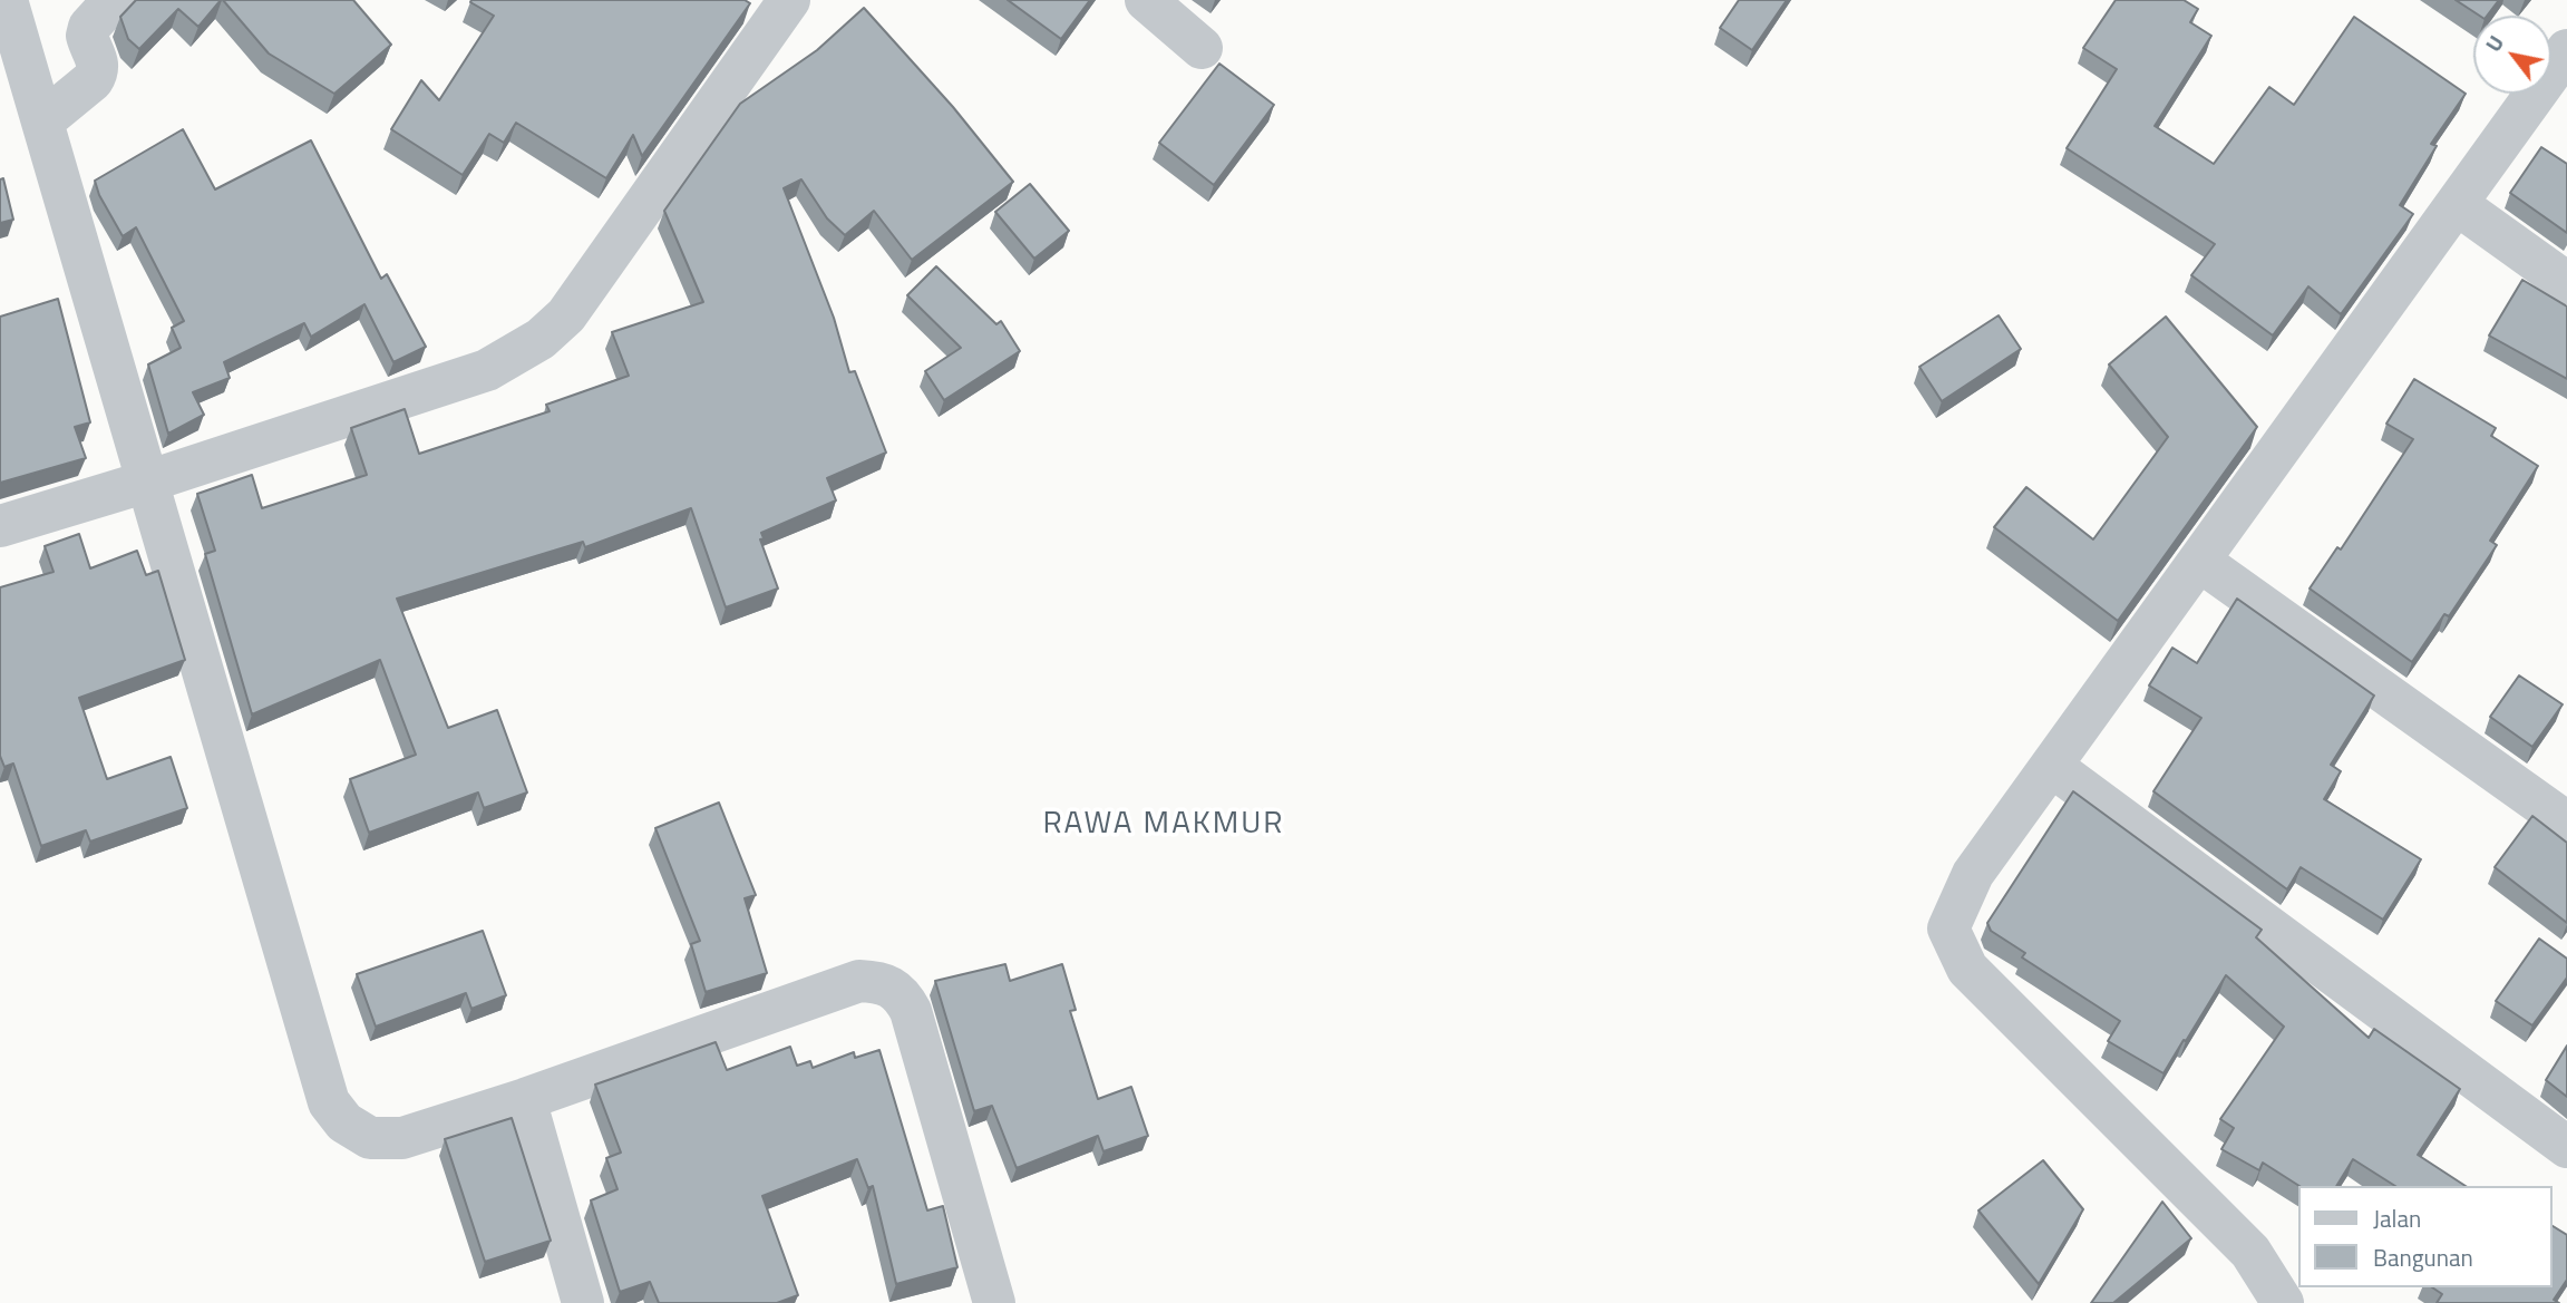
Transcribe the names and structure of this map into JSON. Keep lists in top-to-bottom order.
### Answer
{
  "districts": ["RAWA MAKMUR"],
  "legend": ["Jalan", "Bangunan"],
  "north": "top left"
}
